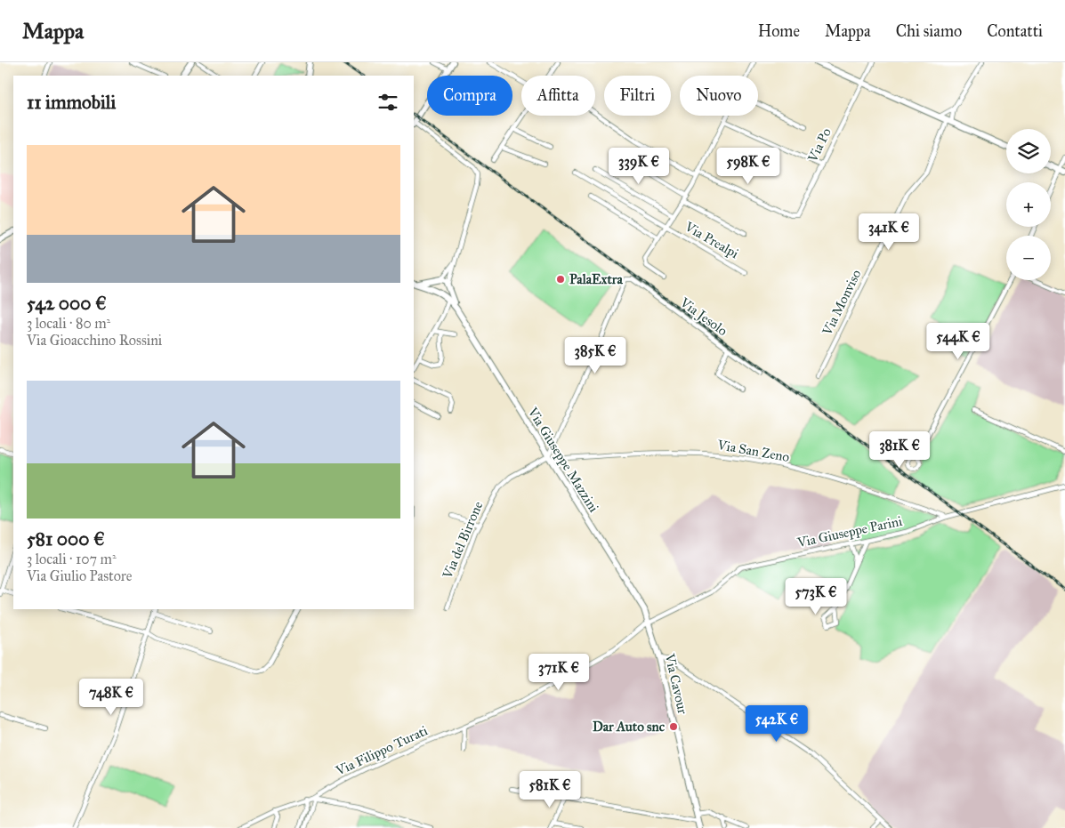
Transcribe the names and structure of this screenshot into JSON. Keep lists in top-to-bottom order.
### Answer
{
  "streets": {
    "street": [
      "Via Po",
      "Via Prealpi",
      "Via Monviso",
      "Via Jesolo",
      "Via San Zeno",
      "Via Giuseppe Mazzini",
      "Via Giuseppe Parini",
      "Via del Birrone",
      "Via Cavour",
      "Via Filippo Turati"
    ]
  },
  "crossings": [
    ["Via Po", "Via Prealpi"],
    ["Via Jesolo", "Via San Zeno"],
    ["Via Jesolo", "Via Giuseppe Mazzini"],
    ["Via Jesolo", "Via del Birrone"],
    ["Via San Zeno", "Via Giuseppe Mazzini"],
    ["Via San Zeno", "Via Giuseppe Parini"],
    ["Via San Zeno", "Via del Birrone"],
    ["Via Giuseppe Mazzini", "Via Giuseppe Parini"],
    ["Via Giuseppe Mazzini", "Via del Birrone"],
    ["Via Giuseppe Mazzini", "Via Cavour"],
    ["Via Giuseppe Mazzini", "Via Filippo Turati"],
    ["Via Giuseppe Parini", "Via Cavour"],
    ["Via Giuseppe Parini", "Via Filippo Turati"],
    ["Via Cavour", "Via Filippo Turati"]
  ],
  "places": ["PalaExtra", "Dar Auto snc"],
  "page": {
    "header": "Mappa",
    "nav": [
      "Home",
      "Mappa",
      "Chi siamo",
      "Contatti"
    ],
    "chip": [
      "Compra",
      "Affitta",
      "Filtri",
      "Nuovo"
    ],
    "heading": "11 immobili",
    "map_buttons": ["+", "−"],
    "list": [
      {
        "name": "542 000 €",
        "note": "3 locali · 80 m² · Via Gioacchino Rossini"
      },
      {
        "name": "581 000 €",
        "note": "3 locali · 107 m² · Via Giulio Pastore"
      }
    ],
    "price": [
      "339K €",
      "598K €",
      "341K €",
      "544K €",
      "385K €",
      "381K €",
      "573K €",
      "371K €",
      "748K €",
      "542K €",
      "581K €"
    ]
  }
}
